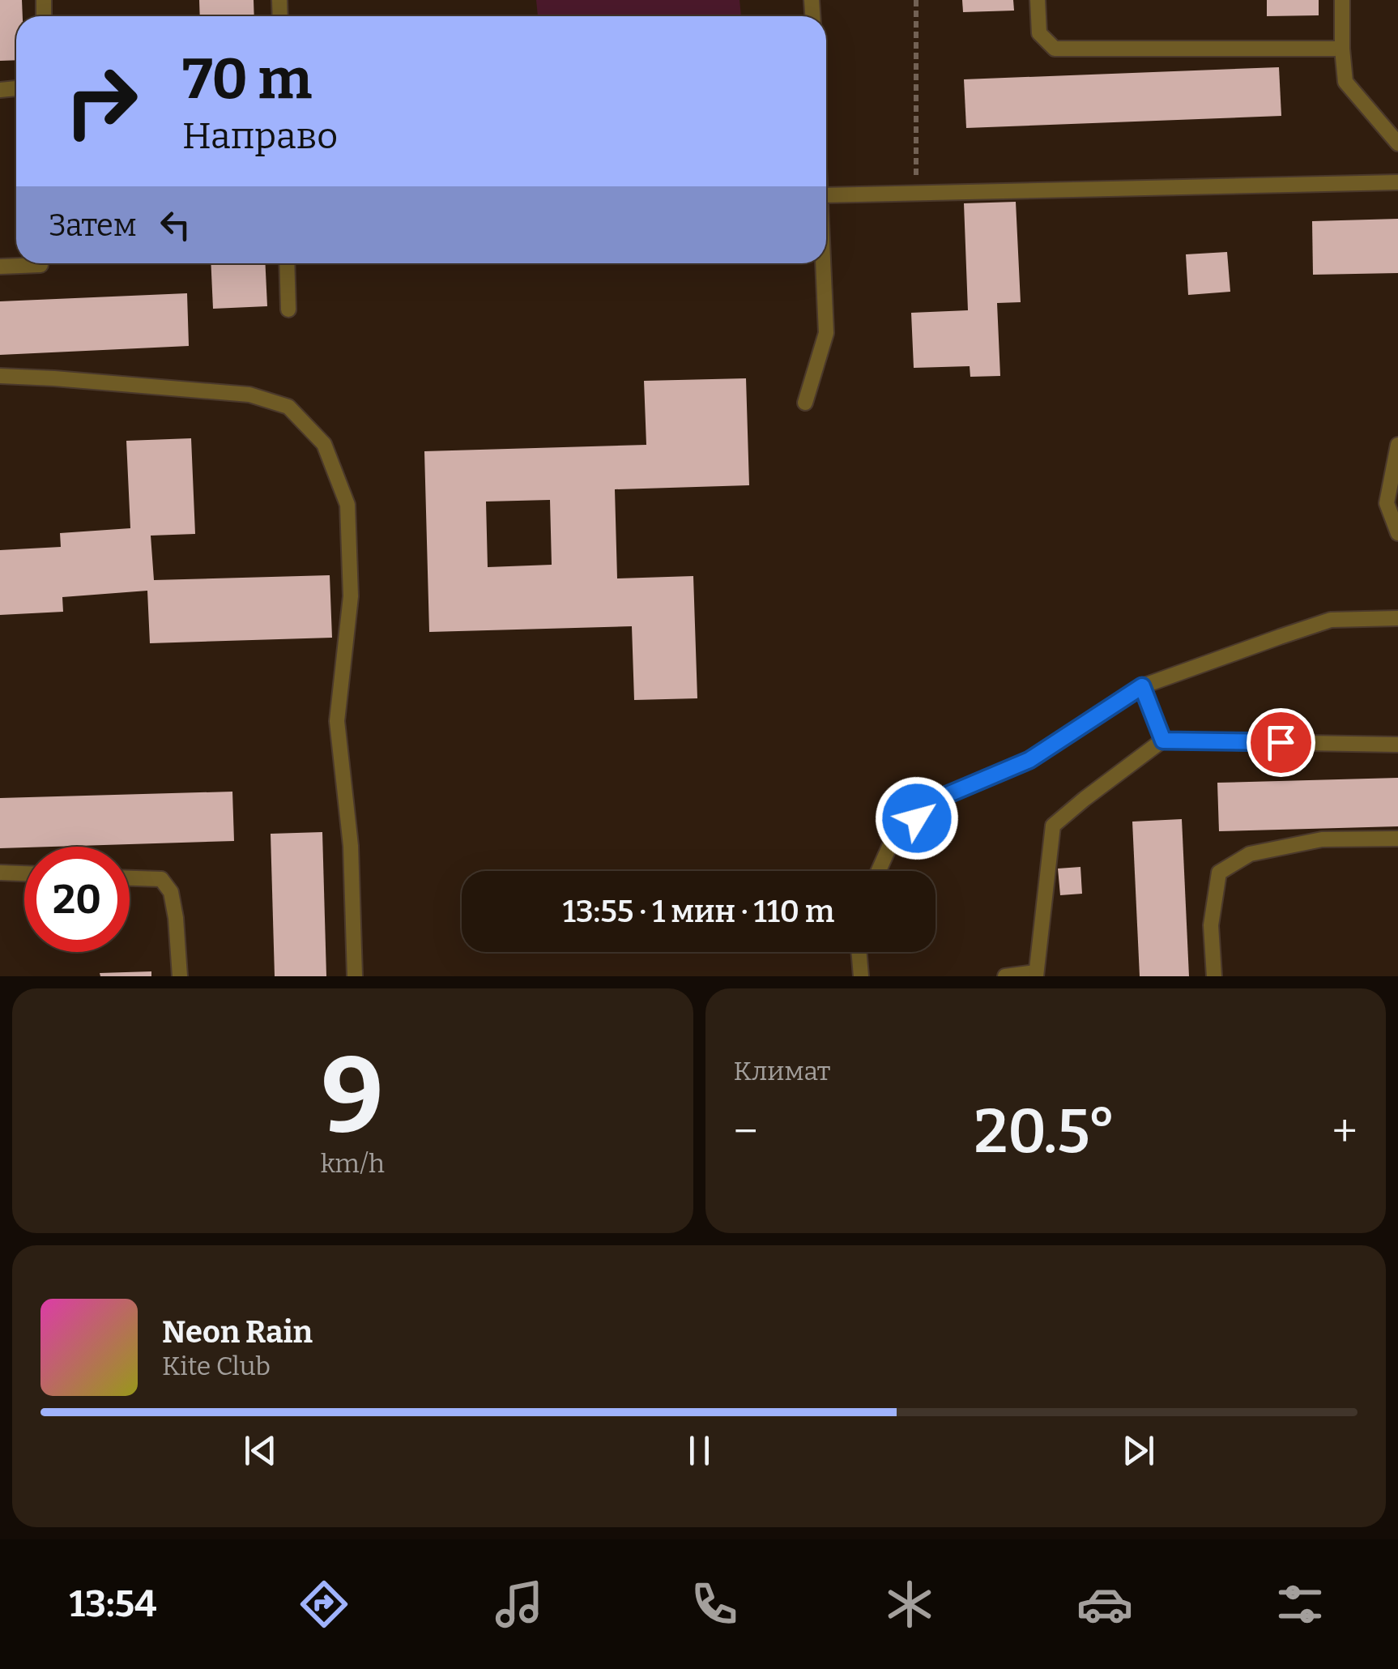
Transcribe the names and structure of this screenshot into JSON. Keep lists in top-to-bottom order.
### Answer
{
  "page": {
    "turn": ["70 m", "Направо"],
    "then": "Затем",
    "limit": "20",
    "trip": "13:55 · 1 мин · 110 m",
    "tile": [
      ["9", "km/h"],
      "Климат"
    ],
    "heat": ["−", "20.5°", "+"],
    "song": ["Neon Rain", "Kite Club"],
    "tabs": "13:54"
  }
}
